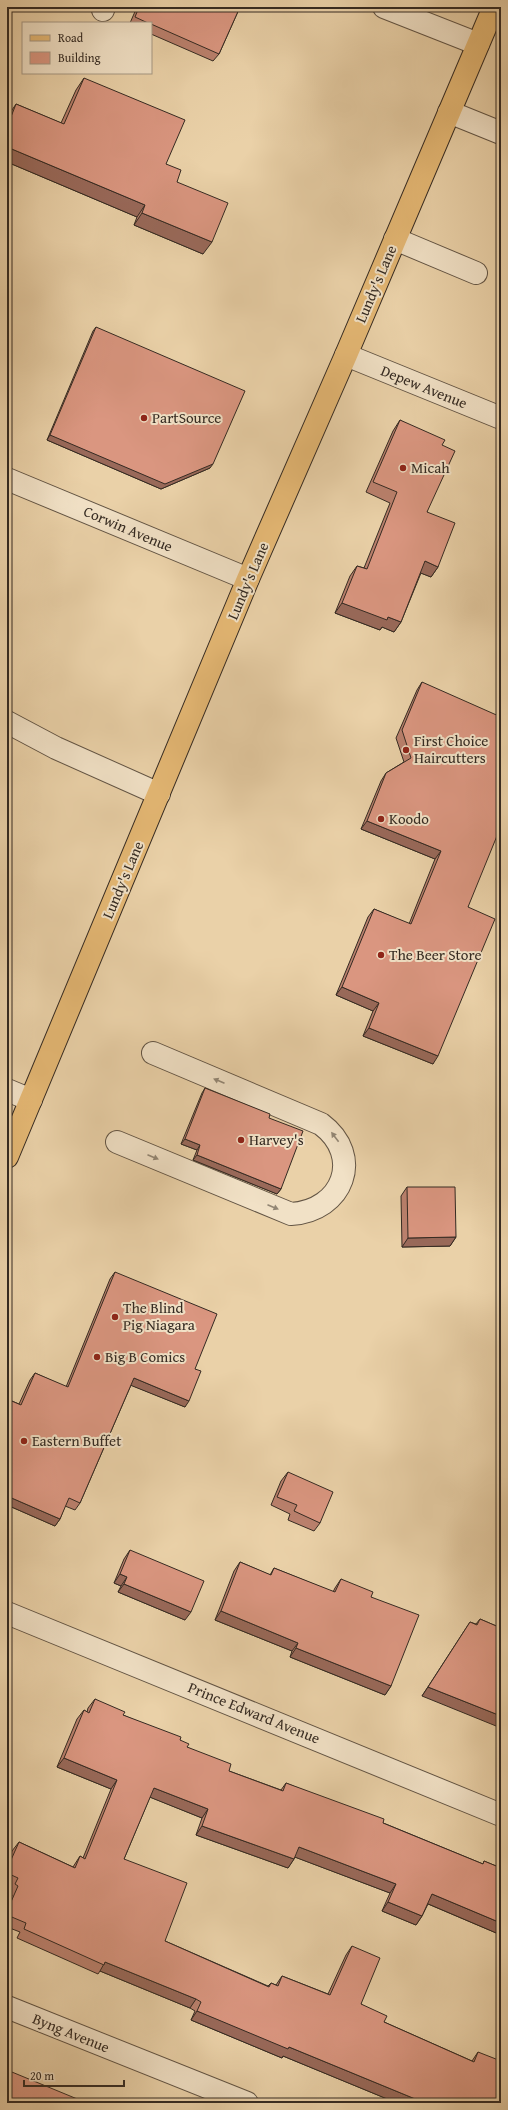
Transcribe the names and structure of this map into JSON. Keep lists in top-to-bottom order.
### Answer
{
  "streets": {
    "main road": ["Lundy's Lane"],
    "street": [
      "Depew Avenue",
      "Corwin Avenue",
      "Prince Edward Avenue",
      "Byng Avenue"
    ]
  },
  "crossings": [
    ["Lundy's Lane", "Depew Avenue"],
    ["Lundy's Lane", "Corwin Avenue"]
  ],
  "places": [
    "PartSource",
    "Micah",
    "First Choice Haircutters",
    "Koodo",
    "The Beer Store",
    "Harvey's",
    "The Blind Pig Niagara",
    "Big B Comics",
    "Eastern Buffet"
  ],
  "legend": ["Road", "Building"],
  "scale_bar": "20 m"
}
